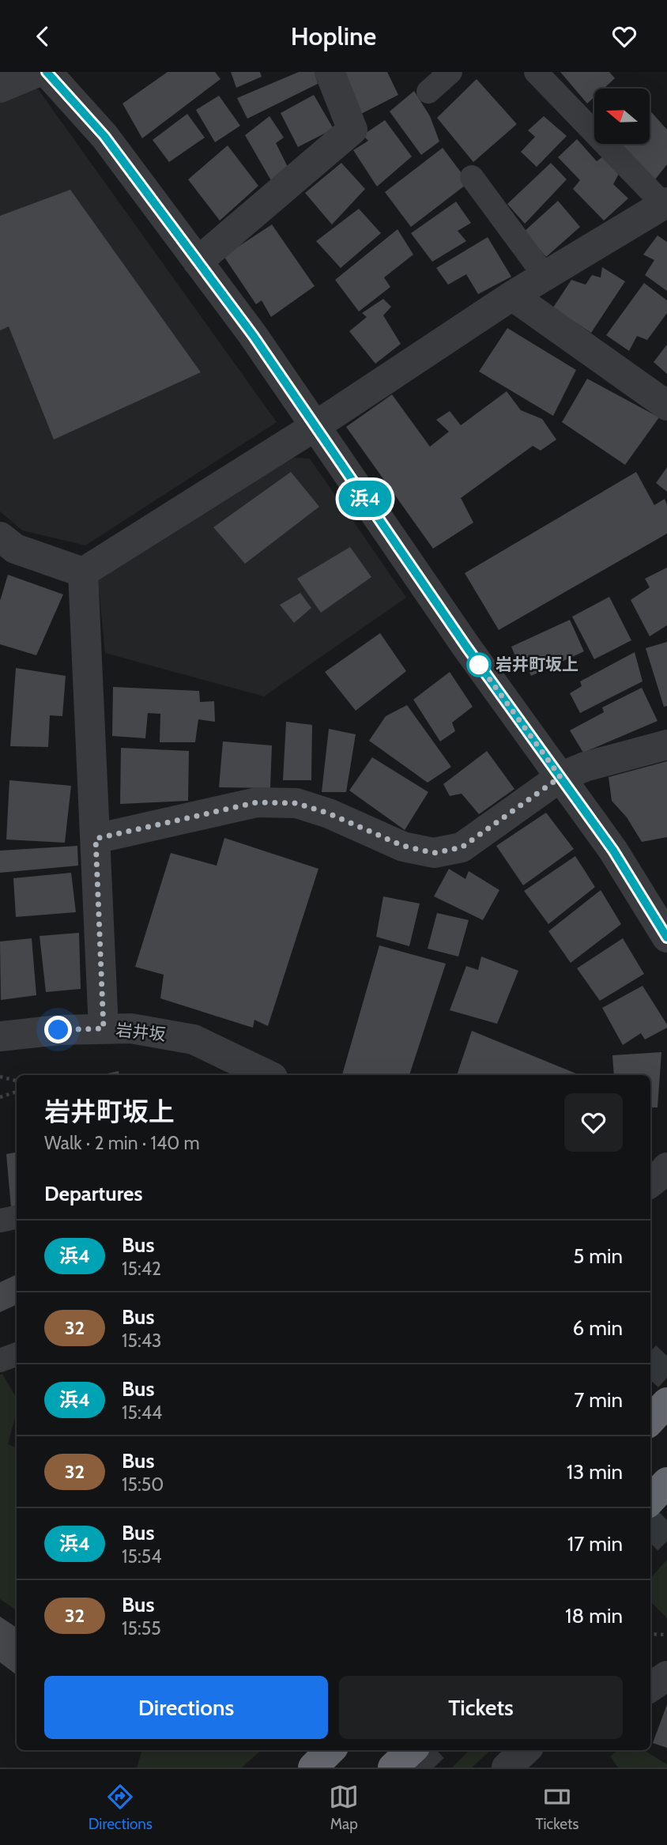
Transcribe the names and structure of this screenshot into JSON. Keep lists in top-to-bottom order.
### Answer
{
  "streets": {
    "street": ["岩井坂"]
  },
  "places": ["岩井町坂上"],
  "lines": ["bus line 浜4"],
  "north": "left",
  "page": {
    "header": "Hopline",
    "on_map": "浜4",
    "heading": [
      ["岩井町坂上", "Walk · 2 min · 140 m"],
      "Departures"
    ],
    "list": [
      {
        "mark": "浜4",
        "name": "Bus",
        "note": "15:42",
        "value": "5 min"
      },
      {
        "mark": "32",
        "name": "Bus",
        "note": "15:43",
        "value": "6 min"
      },
      {
        "mark": "浜4",
        "name": "Bus",
        "note": "15:44",
        "value": "7 min"
      },
      {
        "mark": "32",
        "name": "Bus",
        "note": "15:50",
        "value": "13 min"
      },
      {
        "mark": "浜4",
        "name": "Bus",
        "note": "15:54",
        "value": "17 min"
      },
      {
        "mark": "32",
        "name": "Bus",
        "note": "15:55",
        "value": "18 min"
      }
    ],
    "buttons": ["Directions", "Tickets"],
    "tabs": ["Directions", "Map", "Tickets"]
  }
}
